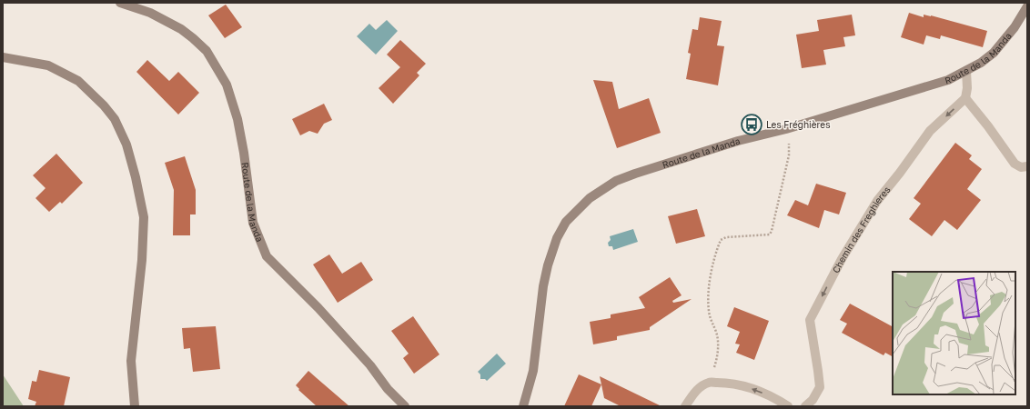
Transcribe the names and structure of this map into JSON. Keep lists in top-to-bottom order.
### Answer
{
  "streets": {
    "main road": ["Route de la Manda"],
    "street": ["Chemin des Freghieres"]
  },
  "one_way": ["Chemin des Freghieres"],
  "places": {
    "bus stop": ["Les Fréghières"]
  }
}
